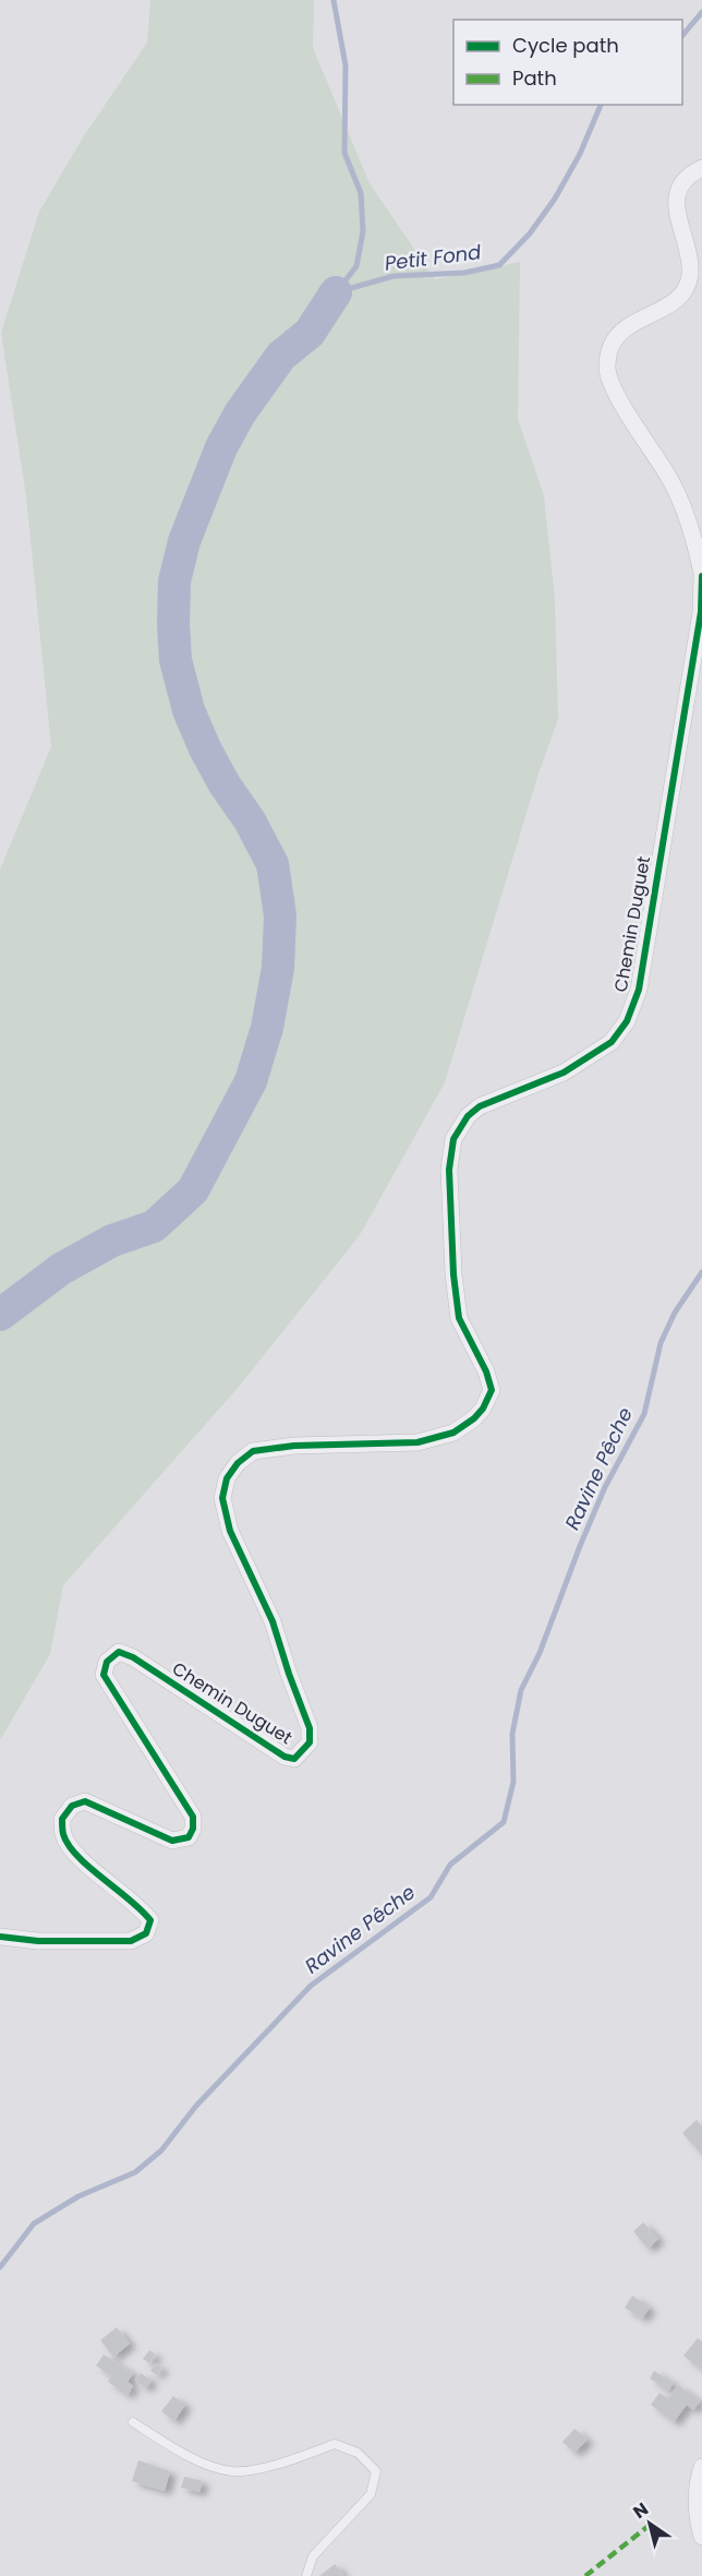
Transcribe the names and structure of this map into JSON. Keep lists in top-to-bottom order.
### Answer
{
  "streets": {
    "street": ["Chemin Duguet"]
  },
  "water": ["Petit Fond", "Ravine Pêche"],
  "legend": ["Cycle path", "Path"],
  "north": "top left"
}
